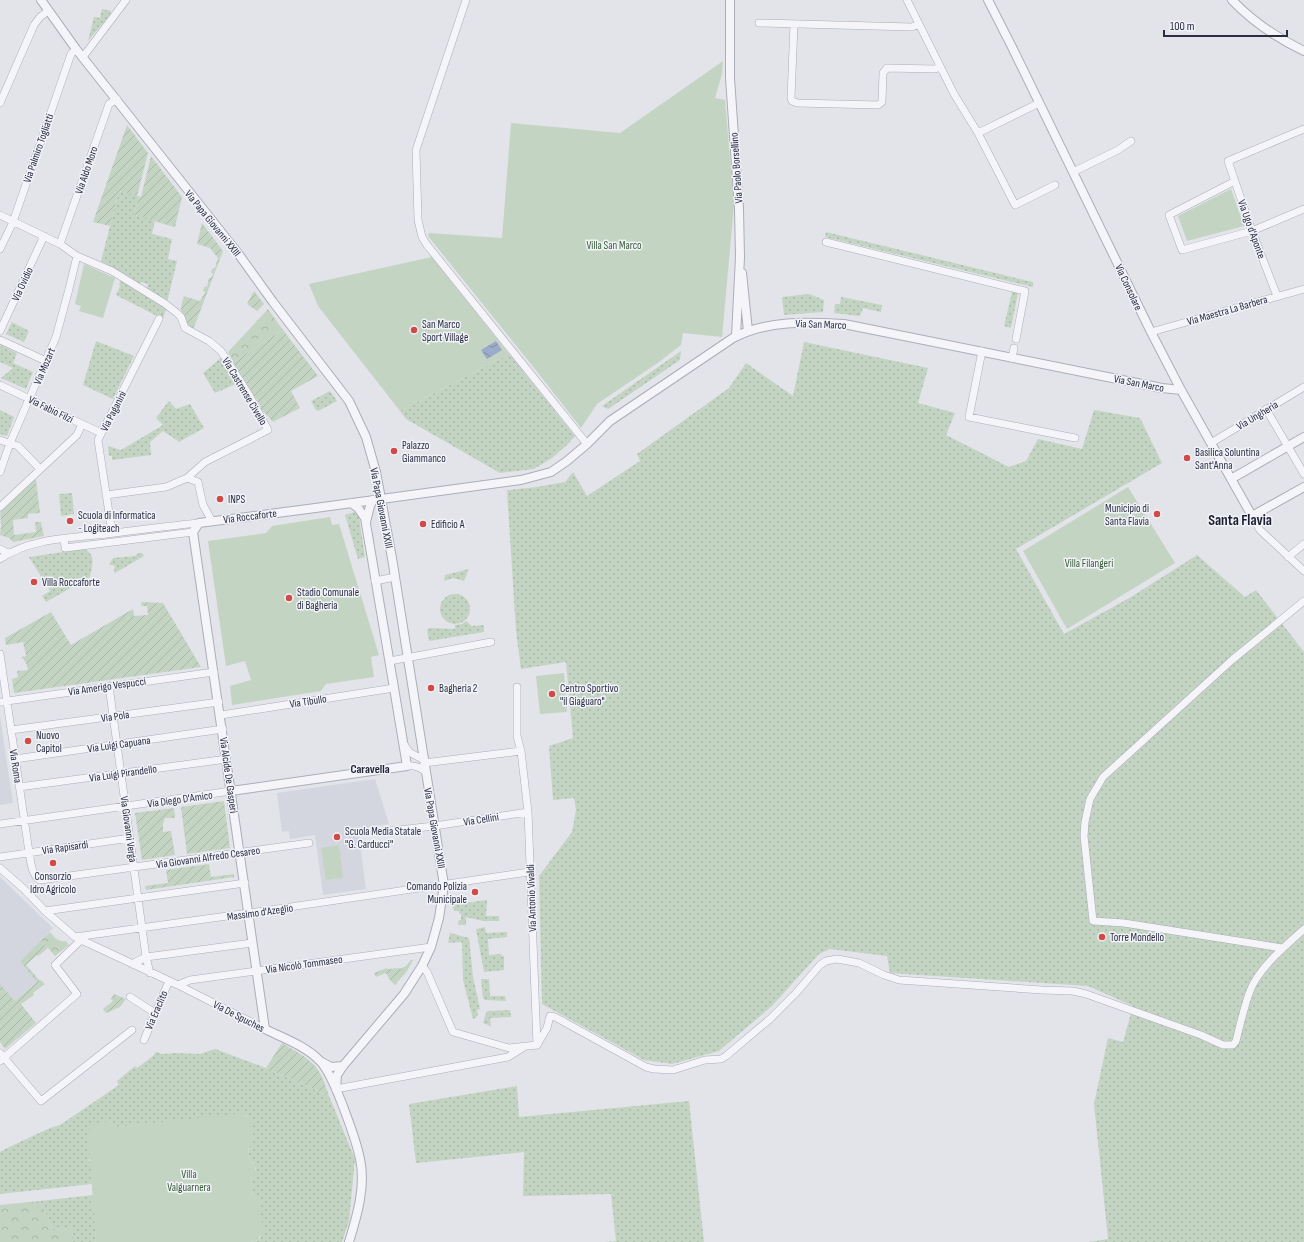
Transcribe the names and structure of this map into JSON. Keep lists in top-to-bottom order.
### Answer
{
  "streets": {
    "street": [
      "Via Palmiro Togliatti",
      "Via Paolo Borsellino",
      "Via Aldo Moro",
      "Via Papa Giovanni XXIII",
      "Via Ugo d'Aponte",
      "Via Ovidio",
      "Via Consolare",
      "Via Maestra La Barbera",
      "Via San Marco",
      "Via Mozart",
      "Via Castrense Civello",
      "Via Fabio Filzi",
      "Via Paganini",
      "Via Ungheria",
      "Via Roccaforte",
      "Via Amerigo Vespucci",
      "Via Tibullo",
      "Via Pola",
      "Via Luigi Capuana",
      "Via Roma",
      "Via Luigi Pirandello",
      "Via Alcide De Gasperi",
      "Via Diego D'Amico",
      "Via Cellini",
      "Via Giovanni Verga",
      "Via Rapisardi",
      "Via Giovanni Alfredo Cesareo",
      "Via Antonio Vivaldi",
      "Massimo d'Azeglio",
      "Via Nicolò Tommaseo",
      "Via Eraclito",
      "Via De Spuches"
    ]
  },
  "crossings": [
    ["Via Palmiro Togliatti", "Via Papa Giovanni XXIII"],
    ["Via Paolo Borsellino", "Via San Marco"],
    ["Via Aldo Moro", "Via Papa Giovanni XXIII"],
    ["Via Papa Giovanni XXIII", "Via Roccaforte"],
    ["Via Papa Giovanni XXIII", "Via Tibullo"],
    ["Via Papa Giovanni XXIII", "Via Diego D'Amico"],
    ["Via Papa Giovanni XXIII", "Via Cellini"],
    ["Via Papa Giovanni XXIII", "Massimo d'Azeglio"],
    ["Via Papa Giovanni XXIII", "Via Nicolò Tommaseo"],
    ["Via Papa Giovanni XXIII", "Via De Spuches"],
    ["Via Ugo d'Aponte", "Via Maestra La Barbera"],
    ["Via Consolare", "Via Maestra La Barbera"],
    ["Via Consolare", "Via San Marco"],
    ["Via Consolare", "Via Ungheria"],
    ["Via San Marco", "Via Roccaforte"],
    ["Via Mozart", "Via Castrense Civello"],
    ["Via Mozart", "Via Fabio Filzi"],
    ["Via Castrense Civello", "Via Paganini"],
    ["Via Fabio Filzi", "Via Paganini"],
    ["Via Paganini", "Via Roccaforte"],
    ["Via Amerigo Vespucci", "Via Roma"],
    ["Via Amerigo Vespucci", "Via Alcide De Gasperi"],
    ["Via Amerigo Vespucci", "Via Giovanni Verga"],
    ["Via Tibullo", "Via Alcide De Gasperi"],
    ["Via Pola", "Via Roma"],
    ["Via Pola", "Via Alcide De Gasperi"],
    ["Via Pola", "Via Giovanni Verga"],
    ["Via Luigi Capuana", "Via Roma"],
    ["Via Luigi Capuana", "Via Alcide De Gasperi"],
    ["Via Luigi Capuana", "Via Giovanni Verga"],
    ["Via Roma", "Via Luigi Pirandello"],
    ["Via Roma", "Via Diego D'Amico"],
    ["Via Roma", "Via Rapisardi"],
    ["Via Roma", "Via Giovanni Alfredo Cesareo"],
    ["Via Luigi Pirandello", "Via Alcide De Gasperi"],
    ["Via Luigi Pirandello", "Via Giovanni Verga"],
    ["Via Alcide De Gasperi", "Via Diego D'Amico"],
    ["Via Alcide De Gasperi", "Via Giovanni Alfredo Cesareo"],
    ["Via Alcide De Gasperi", "Massimo d'Azeglio"],
    ["Via Alcide De Gasperi", "Via Nicolò Tommaseo"],
    ["Via Alcide De Gasperi", "Via De Spuches"],
    ["Via Diego D'Amico", "Via Giovanni Verga"],
    ["Via Cellini", "Via Antonio Vivaldi"],
    ["Via Giovanni Verga", "Via Rapisardi"],
    ["Via Giovanni Verga", "Via Giovanni Alfredo Cesareo"],
    ["Via Giovanni Verga", "Massimo d'Azeglio"],
    ["Via Giovanni Verga", "Via De Spuches"],
    ["Via Antonio Vivaldi", "Massimo d'Azeglio"],
    ["Massimo d'Azeglio", "Via De Spuches"],
    ["Via Nicolò Tommaseo", "Via De Spuches"],
    ["Via Eraclito", "Via De Spuches"]
  ],
  "districts": ["Santa Flavia", "Caravella"],
  "parks": ["Villa San Marco", "Villa Filangeri", "Villa Valguarnera"],
  "places": [
    "San Marco Sport Village",
    "Palazzo Giammanco",
    "Basilica Soluntina Sant'Anna",
    "INPS",
    "Municipio di Santa Flavia",
    "Scuola di Informatica - Logiteach",
    "Edificio A",
    "Villa Roccaforte",
    "Stadio Comunale di Bagheria",
    "Bagheria 2",
    "Centro Sportivo \"il Giaguaro\"",
    "Nuovo Capitol",
    "Scuola Media Statale \"G. Carducci\"",
    "Consorzio Idro Agricolo",
    "Comando Polizia Municipale",
    "Torre Mondello"
  ],
  "scale_bar": "100 m"
}
